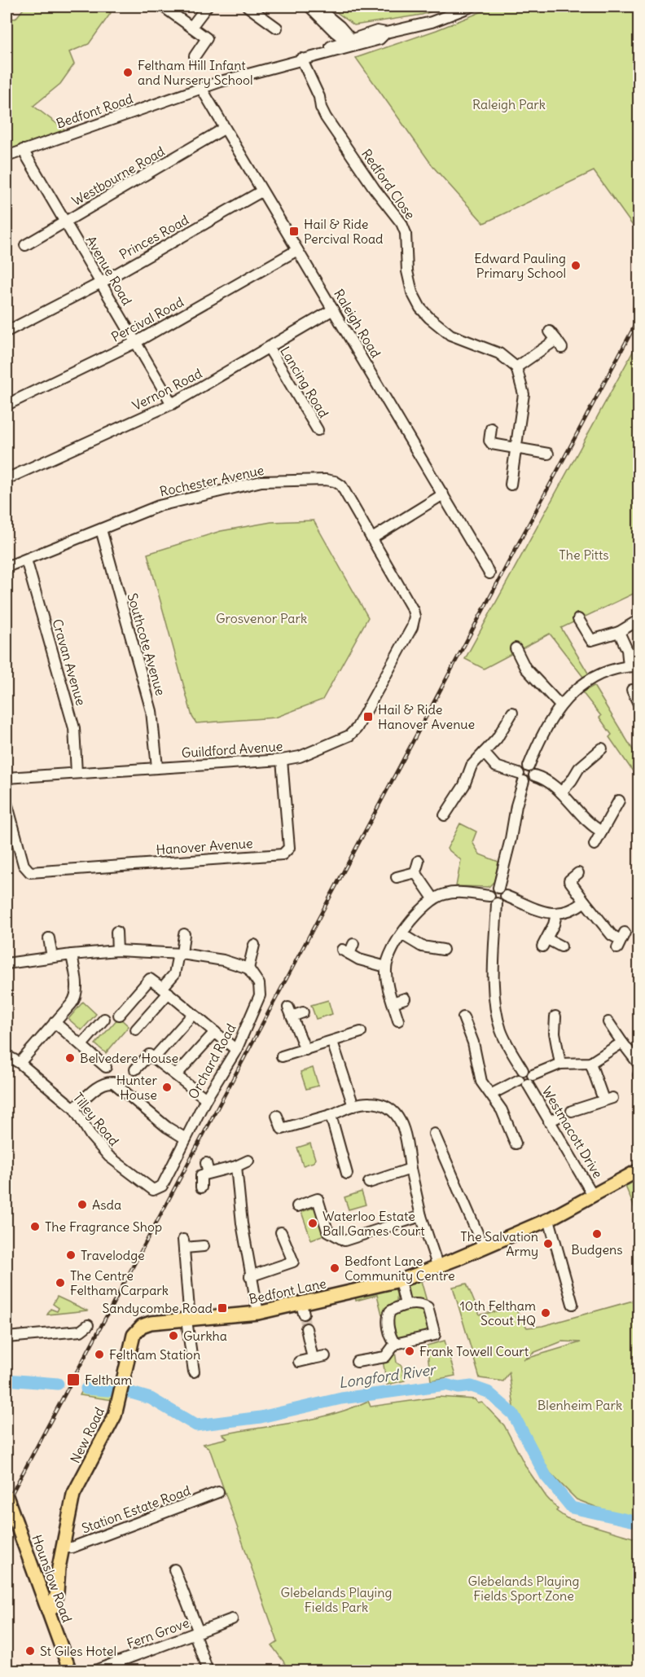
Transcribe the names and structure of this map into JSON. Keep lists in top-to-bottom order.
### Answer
{
  "streets": {
    "main road": ["Bedfont Lane", "New Road", "Hounslow Road"],
    "street": [
      "Bedfont Road",
      "Westbourne Road",
      "Redford Close",
      "Princes Road",
      "Avenue Road",
      "Percival Road",
      "Raleigh Road",
      "Lancing Road",
      "Vernon Road",
      "Rochester Avenue",
      "Southcote Avenue",
      "Cravan Avenue",
      "Guildford Avenue",
      "Hanover Avenue",
      "Orchard Road",
      "Tilley Road",
      "Westmacott Drive",
      "Station Estate Road",
      "Fern Grove"
    ]
  },
  "crossings": [
    ["Bedfont Road", "Redford Close"],
    ["Bedfont Road", "Avenue Road"],
    ["Bedfont Road", "Raleigh Road"],
    ["Westbourne Road", "Avenue Road"],
    ["Westbourne Road", "Raleigh Road"],
    ["Princes Road", "Avenue Road"],
    ["Princes Road", "Raleigh Road"],
    ["Avenue Road", "Percival Road"],
    ["Avenue Road", "Vernon Road"],
    ["Percival Road", "Raleigh Road"],
    ["Raleigh Road", "Vernon Road"],
    ["Lancing Road", "Vernon Road"],
    ["Rochester Avenue", "Southcote Avenue"],
    ["Rochester Avenue", "Cravan Avenue"],
    ["Rochester Avenue", "Guildford Avenue"],
    ["Southcote Avenue", "Guildford Avenue"],
    ["Cravan Avenue", "Guildford Avenue"],
    ["Guildford Avenue", "Hanover Avenue"],
    ["Orchard Road", "Tilley Road"],
    ["Westmacott Drive", "Bedfont Lane"],
    ["Bedfont Lane", "New Road"],
    ["New Road", "Station Estate Road"],
    ["New Road", "Hounslow Road"]
  ],
  "water": ["Longford River"],
  "parks": [
    "Raleigh Park",
    "The Pitts",
    "Grosvenor Park",
    "Blenheim Park",
    "Glebelands Playing Fields Sport Zone",
    "Glebelands Playing Fields Park"
  ],
  "places": {
    "other": [
      "Feltham Hill Infant and Nursery School",
      "Edward Pauling Primary School",
      "Belvedere House",
      "Hunter House",
      "Asda",
      "Waterloo Estate Ball Games Court",
      "The Fragrance Shop",
      "Budgens",
      "The Salvation Army",
      "Travelodge",
      "Bedfont Lane Community Centre",
      "The Centre Feltham Carpark",
      "10th Feltham Scout HQ",
      "Gurkha",
      "Frank Towell Court",
      "Feltham Station",
      "St Giles Hotel"
    ],
    "transit": [
      "Hail & Ride Percival Road",
      "Hail & Ride Hanover Avenue",
      "Sandycombe Road",
      "Feltham"
    ]
  }
}
